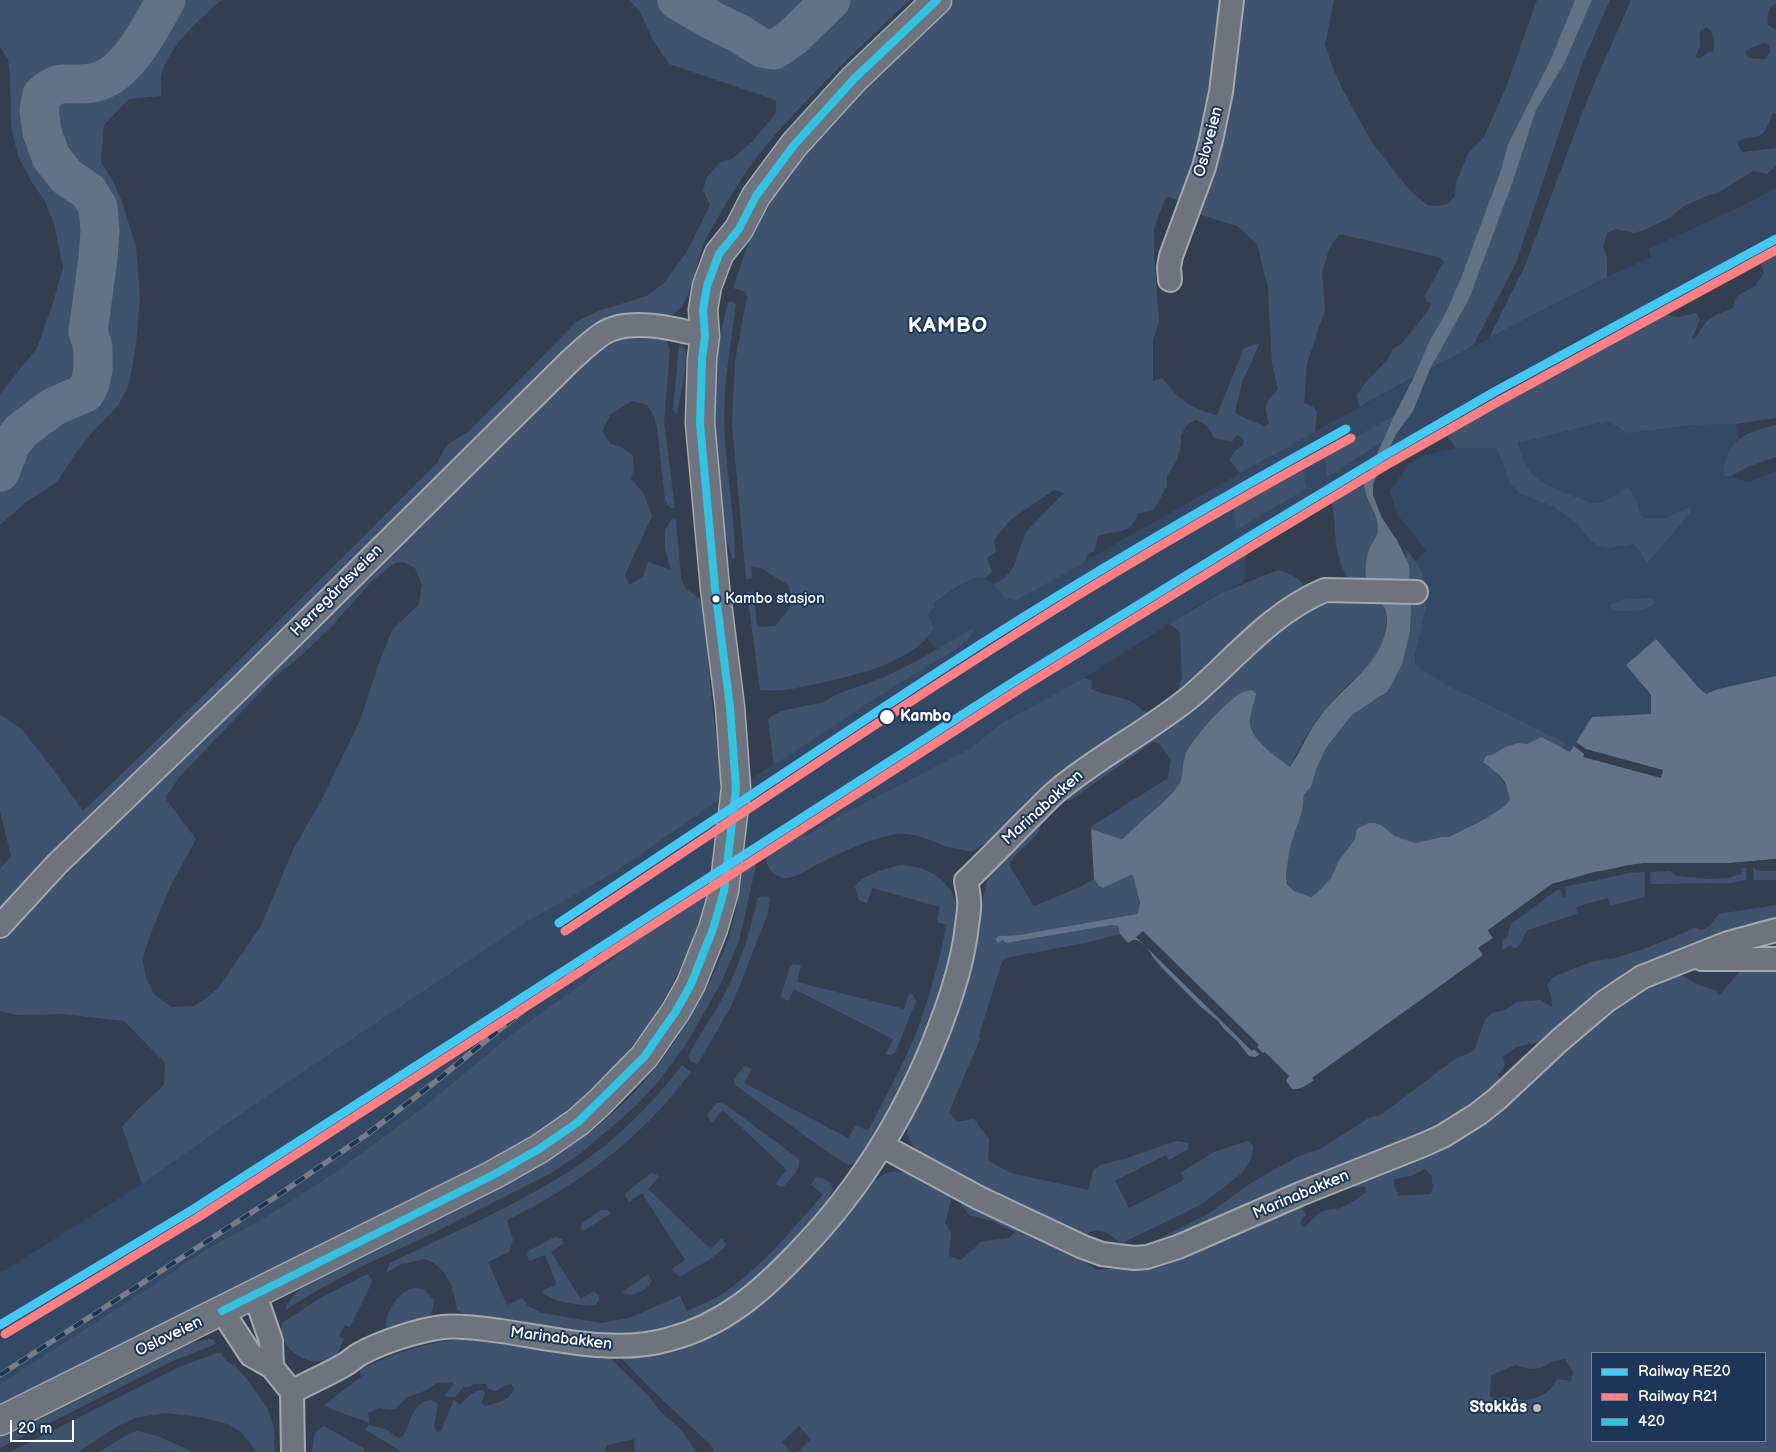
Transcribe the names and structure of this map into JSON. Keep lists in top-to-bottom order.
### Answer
{
  "streets": {
    "main road": ["Osloveien"],
    "street": ["Herregårdsveien", "Marinabakken"]
  },
  "crossings": [
    ["Osloveien", "Herregårdsveien"]
  ],
  "districts": ["KAMBO"],
  "places": ["Kambo stasjon", "Kambo", "Stokkås"],
  "lines": ["transit line 420", "rail line RE20", "rail line R21"],
  "legend": ["Railway RE20", "Railway R21", "420"],
  "scale_bar": "20 m"
}
